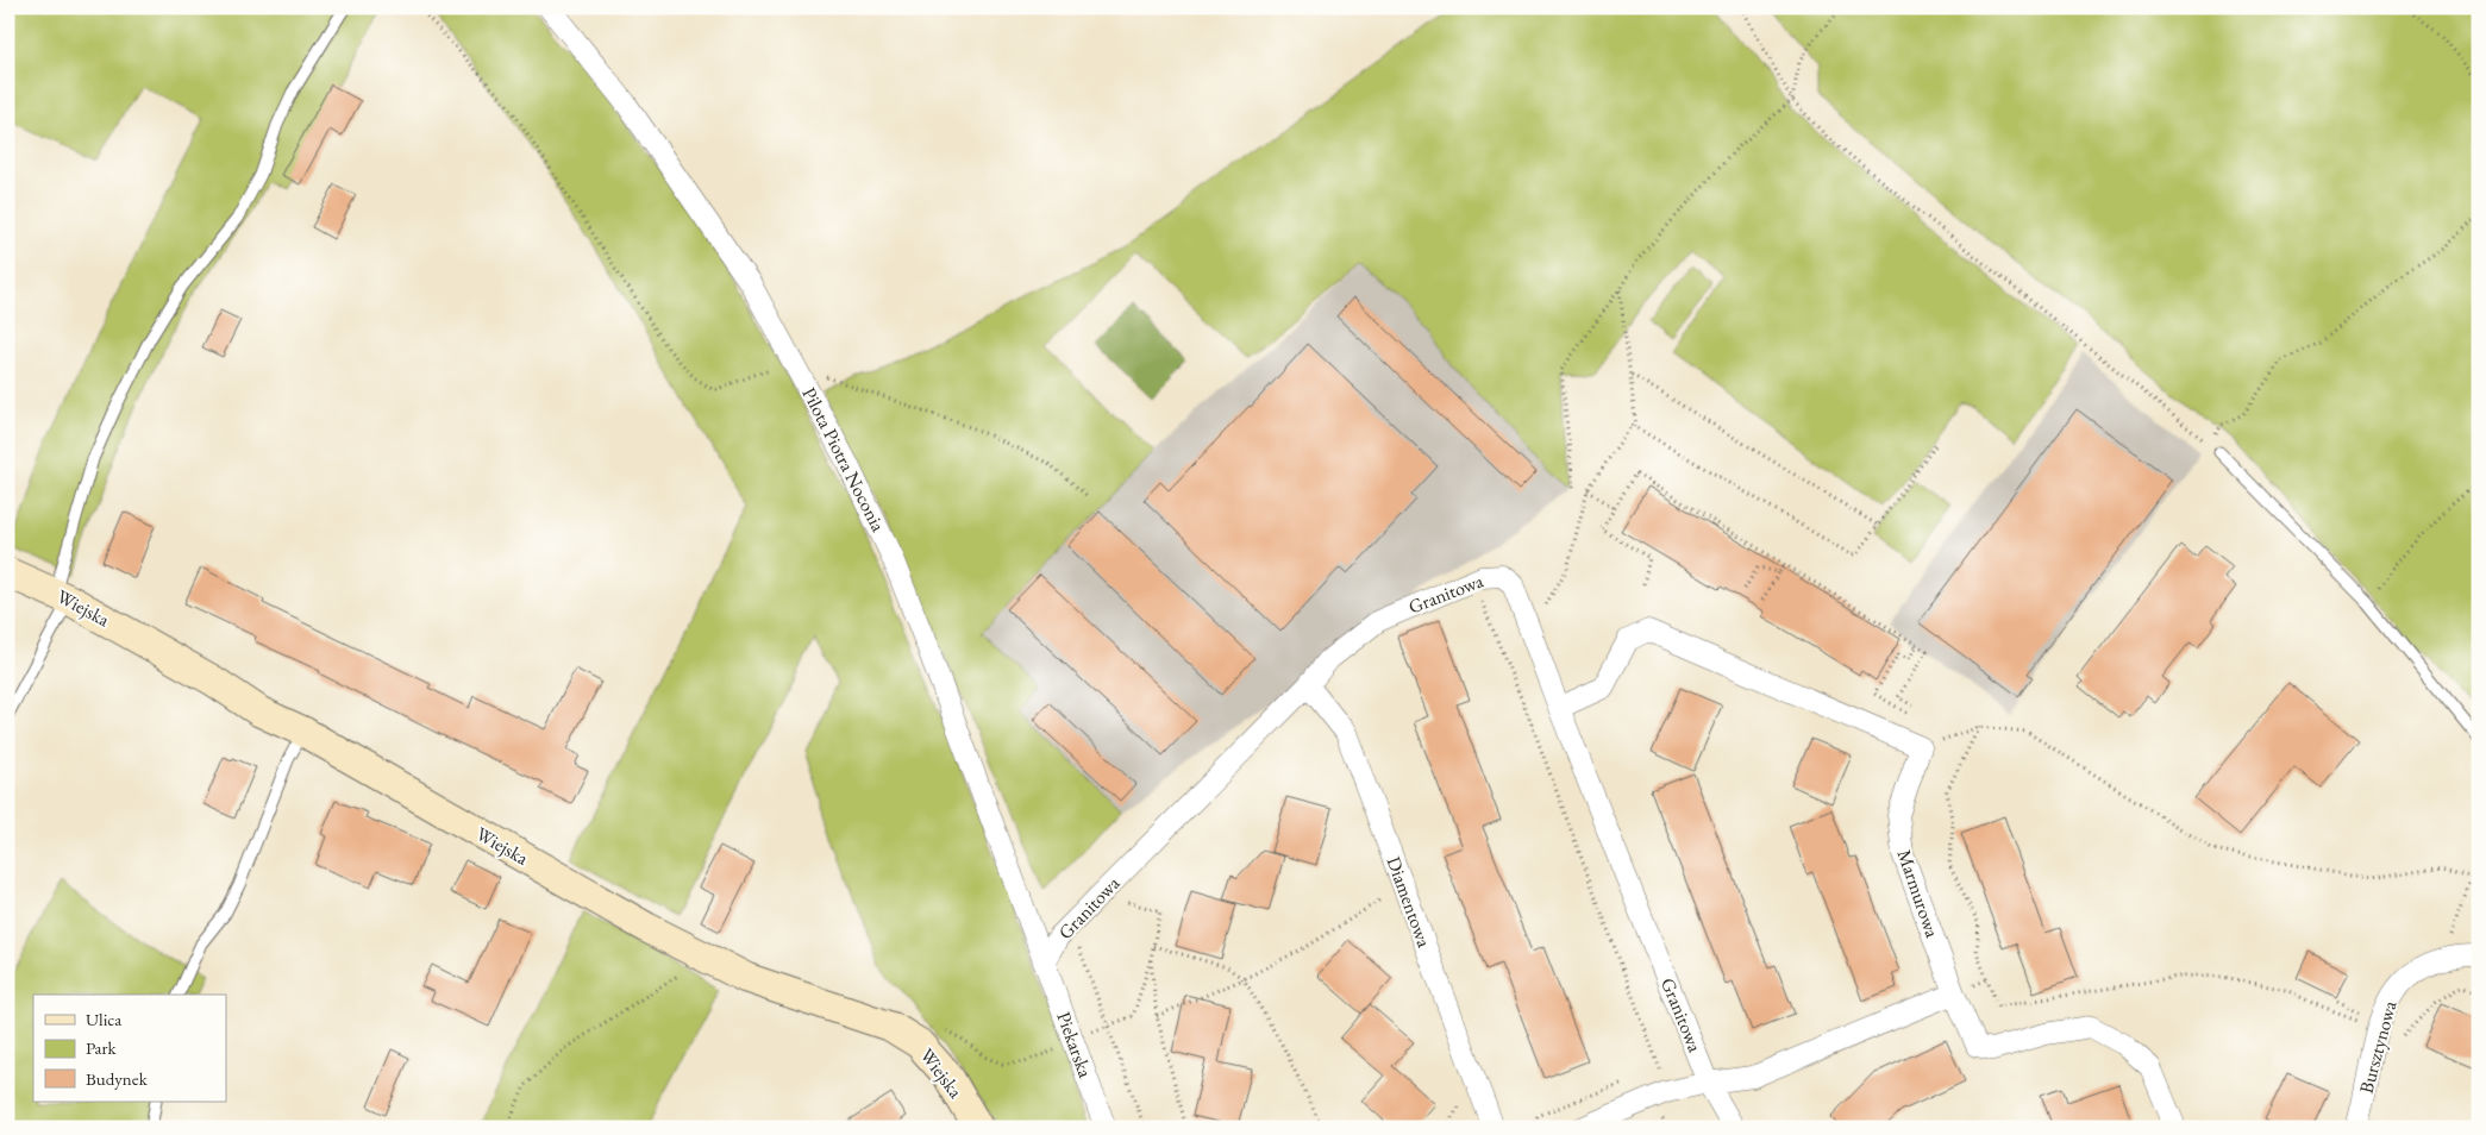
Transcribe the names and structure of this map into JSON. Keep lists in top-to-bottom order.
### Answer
{
  "streets": {
    "street": [
      "Pilota Piotra Noconia",
      "Granitowa",
      "Wiejska",
      "Marmurowa",
      "Diamentowa",
      "Piekarska",
      "Bursztynowa"
    ]
  },
  "crossings": [
    ["Pilota Piotra Noconia", "Granitowa"],
    ["Pilota Piotra Noconia", "Piekarska"],
    ["Granitowa", "Diamentowa"],
    ["Granitowa", "Piekarska"]
  ],
  "legend": ["Ulica", "Park", "Budynek"]
}
